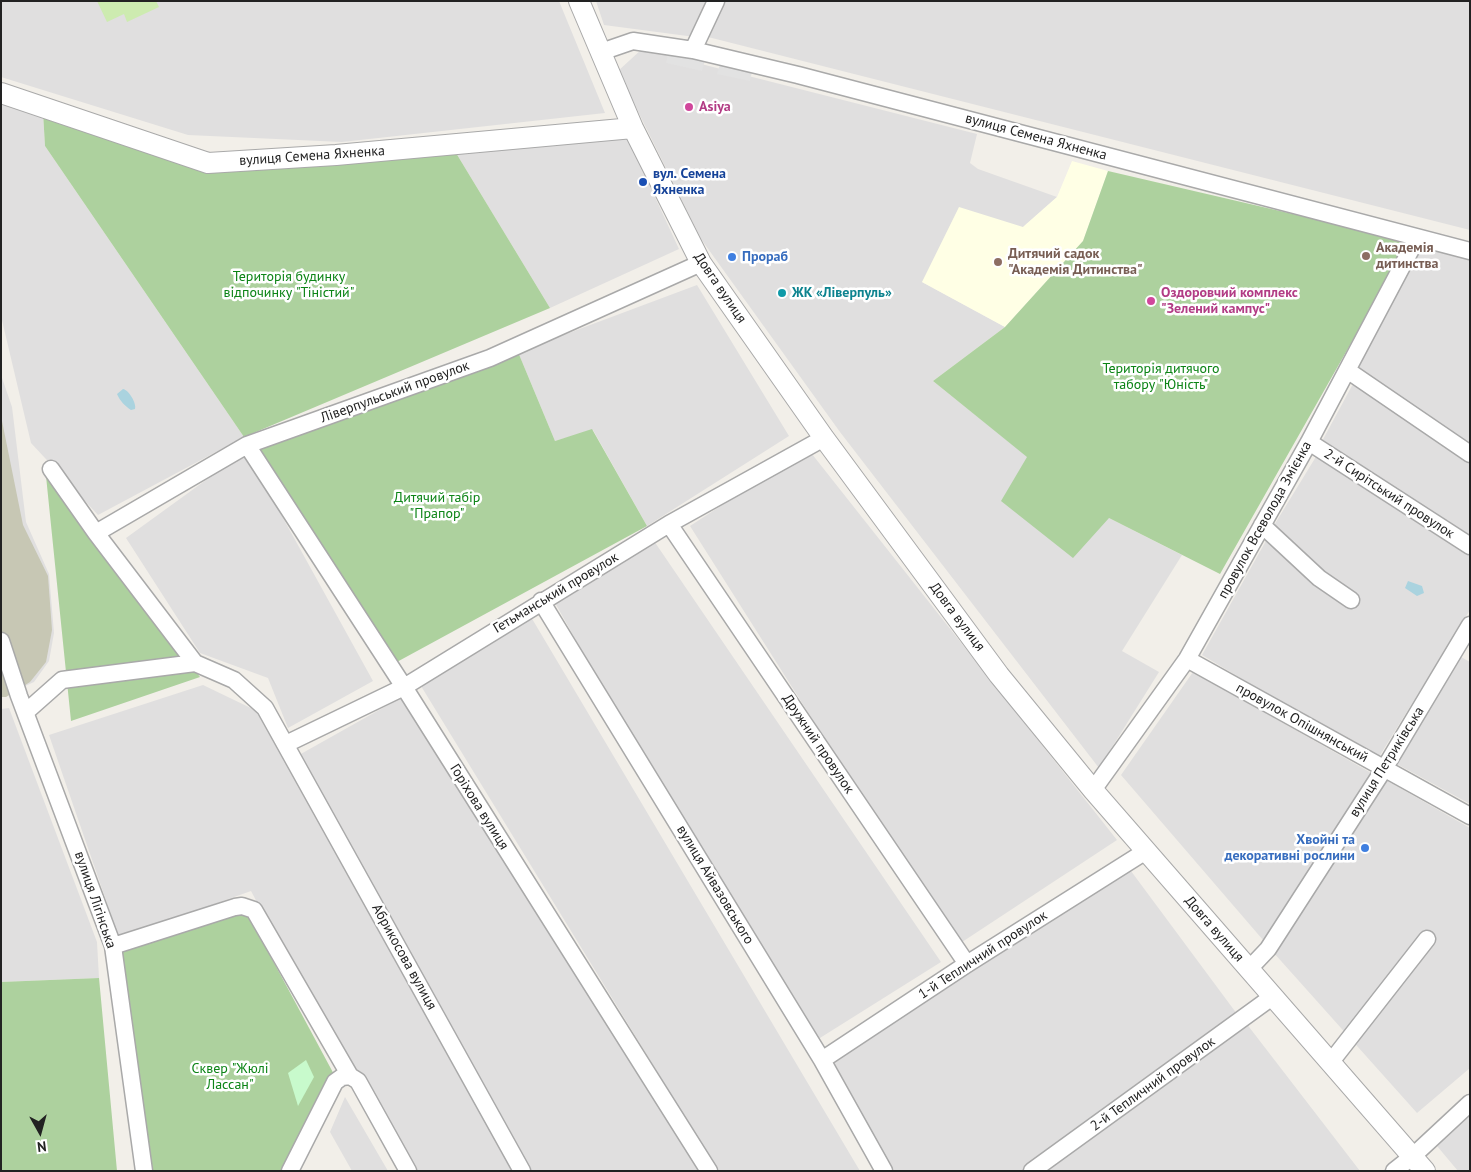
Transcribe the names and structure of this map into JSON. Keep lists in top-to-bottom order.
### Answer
{
  "streets": {
    "street": [
      "вулиця Семена Яхненка",
      "Довга вулиця",
      "Ліверпульський провулок",
      "2-й Сирітський провулок",
      "провулок Всеволода Змієнка",
      "Гетьманський провулок",
      "провулок Опішнянський",
      "Дружний провулок",
      "вулиця Петриківська",
      "Горіхова вулиця",
      "вулиця Айвазовського",
      "вулиця Лігінська",
      "1-й Тепличний провулок",
      "Абрикосова вулиця",
      "2-й Тепличний провулок"
    ]
  },
  "crossings": [
    ["вулиця Семена Яхненка", "Довга вулиця"],
    ["вулиця Семена Яхненка", "провулок Всеволода Змієнка"],
    ["Довга вулиця", "Ліверпульський провулок"],
    ["Довга вулиця", "провулок Всеволода Змієнка"],
    ["Довга вулиця", "Гетьманський провулок"],
    ["Довга вулиця", "вулиця Петриківська"],
    ["Довга вулиця", "1-й Тепличний провулок"],
    ["Довга вулиця", "2-й Тепличний провулок"],
    ["Ліверпульський провулок", "Горіхова вулиця"],
    ["2-й Сирітський провулок", "провулок Всеволода Змієнка"],
    ["провулок Всеволода Змієнка", "провулок Опішнянський"],
    ["Гетьманський провулок", "Дружний провулок"],
    ["Гетьманський провулок", "Горіхова вулиця"],
    ["Гетьманський провулок", "вулиця Айвазовського"],
    ["Гетьманський провулок", "Абрикосова вулиця"],
    ["провулок Опішнянський", "вулиця Петриківська"],
    ["Дружний провулок", "1-й Тепличний провулок"],
    ["вулиця Айвазовського", "1-й Тепличний провулок"]
  ],
  "parks": [
    "Територія будинку відпочинку \"Тіністий\"",
    "Територія дитячого табору \"Юність\"",
    "Дитячий табір \"Прапор\"",
    "Сквер \"Жюлі Лассан\""
  ],
  "places": [
    "Asiya",
    "вул. Семена Яхненка",
    "Академія дитинства",
    "Прораб",
    "Дитячий садок \"Академія Дитинства\"",
    "ЖК «Ліверпуль»",
    "Оздоровчий комплекс \"Зелений кампус\"",
    "Хвойні та декоративні рослини"
  ],
  "north": "bottom"
}
